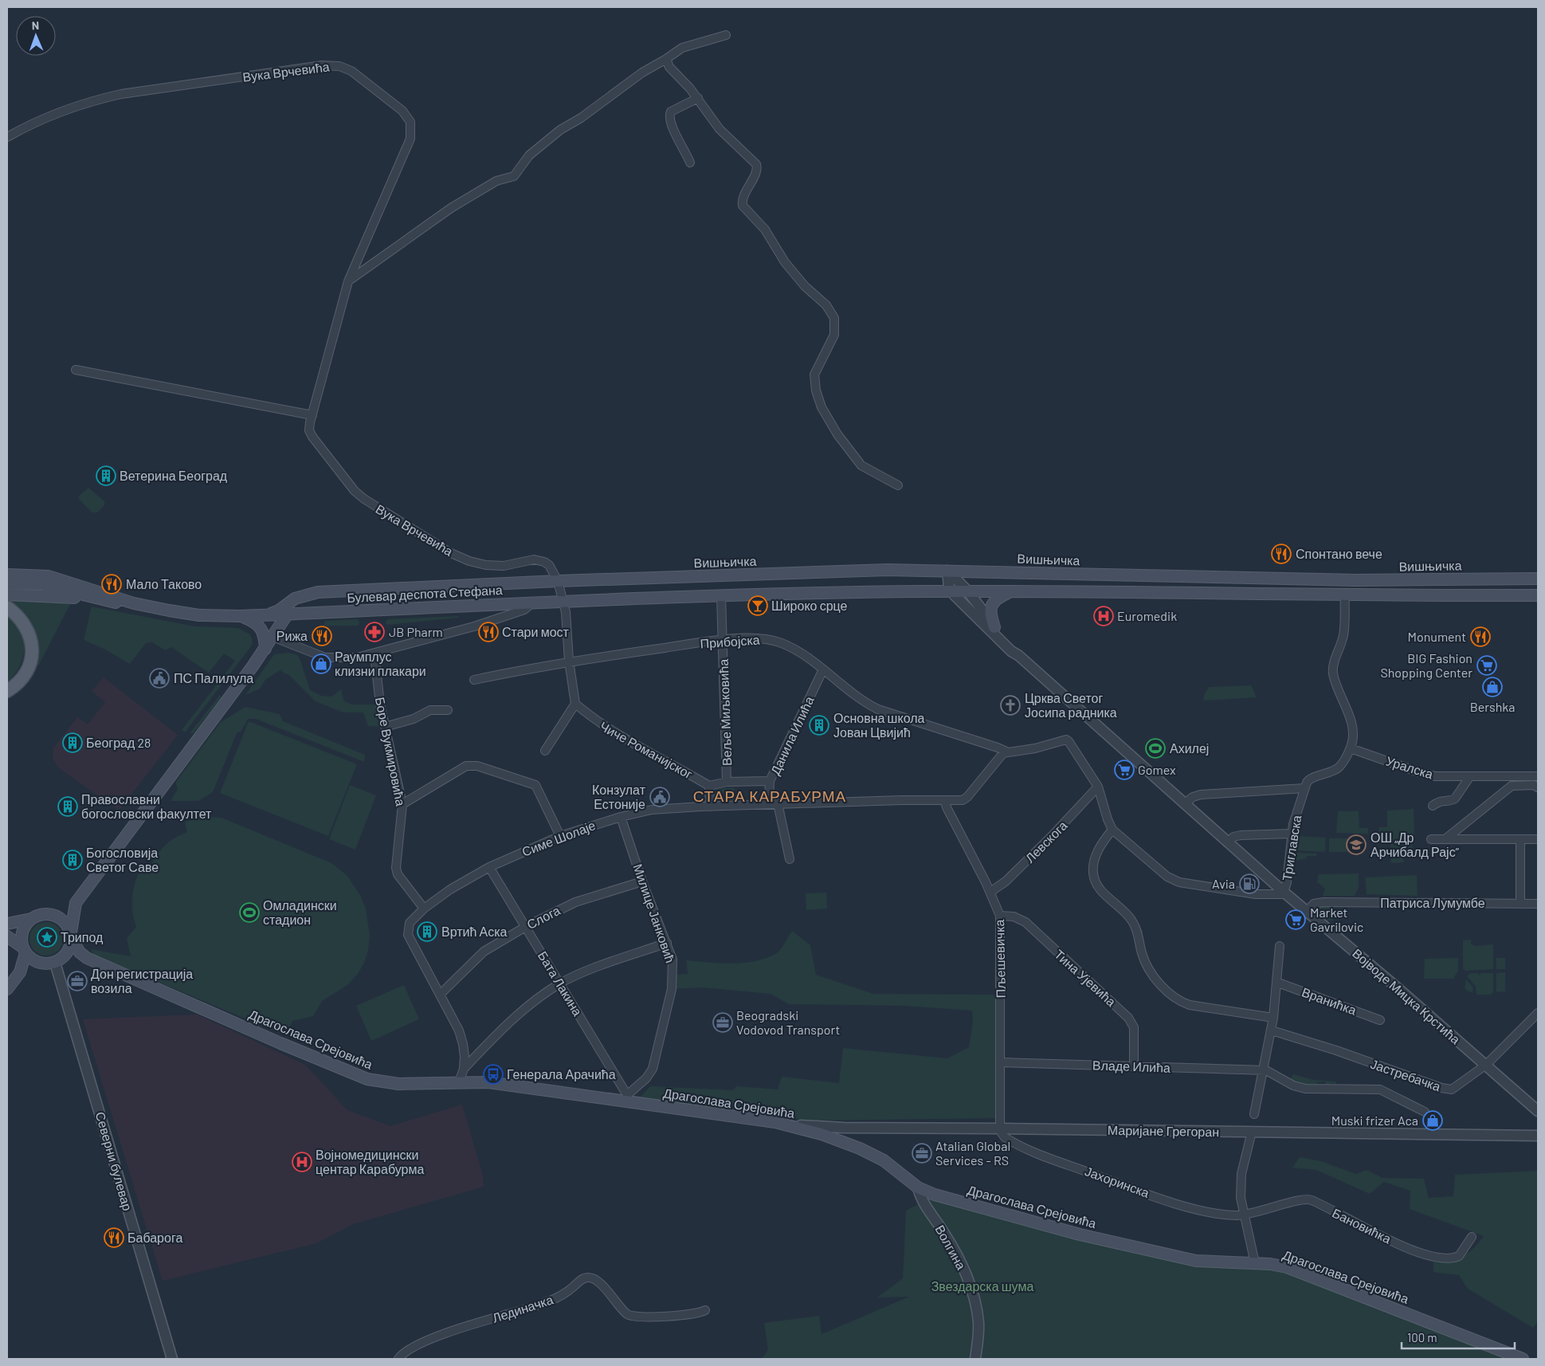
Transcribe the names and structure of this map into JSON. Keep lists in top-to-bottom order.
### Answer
{
  "streets": {
    "main road": ["Вишњичка", "Булевар деспота Стефана", "Драгослава Срејовића"],
    "street": [
      "Вука Врчевића",
      "Прибојска",
      "Веље Миљковића",
      "Данила Илића",
      "Чиче Романијског",
      "Боре Вукмировића",
      "Уралска",
      "Симе Шолаје",
      "Левскога",
      "Триглавска",
      "Патриса Лумумбе",
      "Милице Јанковић",
      "Слога",
      "Пљешевичка",
      "Тина Ујевића",
      "Бата Лакина",
      "Војводе Мицка Крстића",
      "Вранићка",
      "Владе Илића",
      "Јастребачка",
      "Маријане Грегоран",
      "Северни булевар",
      "Јахоринска",
      "Бановићка",
      "Волгина",
      "Лединачка"
    ]
  },
  "crossings": [
    ["Вука Врчевића", "Вишњичка"],
    ["Вука Врчевића", "Булевар деспота Стефана"],
    ["Вишњичка", "Булевар деспота Стефана"],
    ["Вишњичка", "Војводе Мицка Крстића"],
    ["Прибојска", "Веље Миљковића"],
    ["Прибојска", "Данила Илића"],
    ["Прибојска", "Симе Шолаје"],
    ["Данила Илића", "Симе Шолаје"],
    ["Боре Вукмировића", "Симе Шолаје"],
    ["Уралска", "Триглавска"],
    ["Симе Шолаје", "Милице Јанковић"],
    ["Симе Шолаје", "Пљешевичка"],
    ["Симе Шолаје", "Бата Лакина"],
    ["Левскога", "Пљешевичка"],
    ["Триглавска", "Војводе Мицка Крстића"],
    ["Патриса Лумумбе", "Војводе Мицка Крстића"],
    ["Милице Јанковић", "Слога"],
    ["Милице Јанковић", "Бата Лакина"],
    ["Милице Јанковић", "Драгослава Срејовића"],
    ["Слога", "Бата Лакина"],
    ["Пљешевичка", "Тина Ујевића"],
    ["Пљешевичка", "Владе Илића"],
    ["Пљешевичка", "Маријане Грегоран"],
    ["Пљешевичка", "Јахоринска"],
    ["Тина Ујевића", "Владе Илића"],
    ["Бата Лакина", "Драгослава Срејовића"],
    ["Војводе Мицка Крстића", "Јастребачка"],
    ["Драгослава Срејовића", "Маријане Грегоран"],
    ["Драгослава Срејовића", "Северни булевар"],
    ["Драгослава Срејовића", "Волгина"],
    ["Маријане Грегоран", "Јахоринска"],
    ["Јахоринска", "Бановићка"]
  ],
  "districts": ["СТАРА КАРАБУРМА"],
  "parks": ["Звездарска шума"],
  "places": {
    "building": [
      "Ветерина Београд",
      "Основна школа Јован Цвијић",
      "Београд 28",
      "Православни богословски факултет",
      "Богословија Светог Саве",
      "Вртић Аска"
    ],
    "restaurant": [
      "Спонтано вече",
      "Мало Таково",
      "Стари мост",
      "Рижа",
      "Monument",
      "Бабарога"
    ],
    "bar": ["Широко срце"],
    "hospital": ["Euromedik", "Војномедицински центар Карабурма"],
    "pharmacy": ["JB Pharm"],
    "shop": ["Раумплус клизни плакари", "Bershka", "Muski frizer Aca"],
    "supermarket": ["BIG Fashion Shopping Center", "Gomex", "Market Gavrilovic"],
    "public building": ["ПС Палилула", "Конзулат Естоније"],
    "church": ["Црква Светог Јосипа радника"],
    "sports": ["Ахилеј", "Омладински стадион"],
    "school or university": ["ОШ „Др Арчибалд Рајс”"],
    "fuel station": ["Avia"],
    "place": ["Трипод"],
    "office": ["Дон регистрација возила", "Beogradski Vodovod Transport", "Atalian Global Services - RS"],
    "bus stop": ["Генерала Арачића"]
  },
  "scale_bar": "100 m",
  "north": "top"
}
